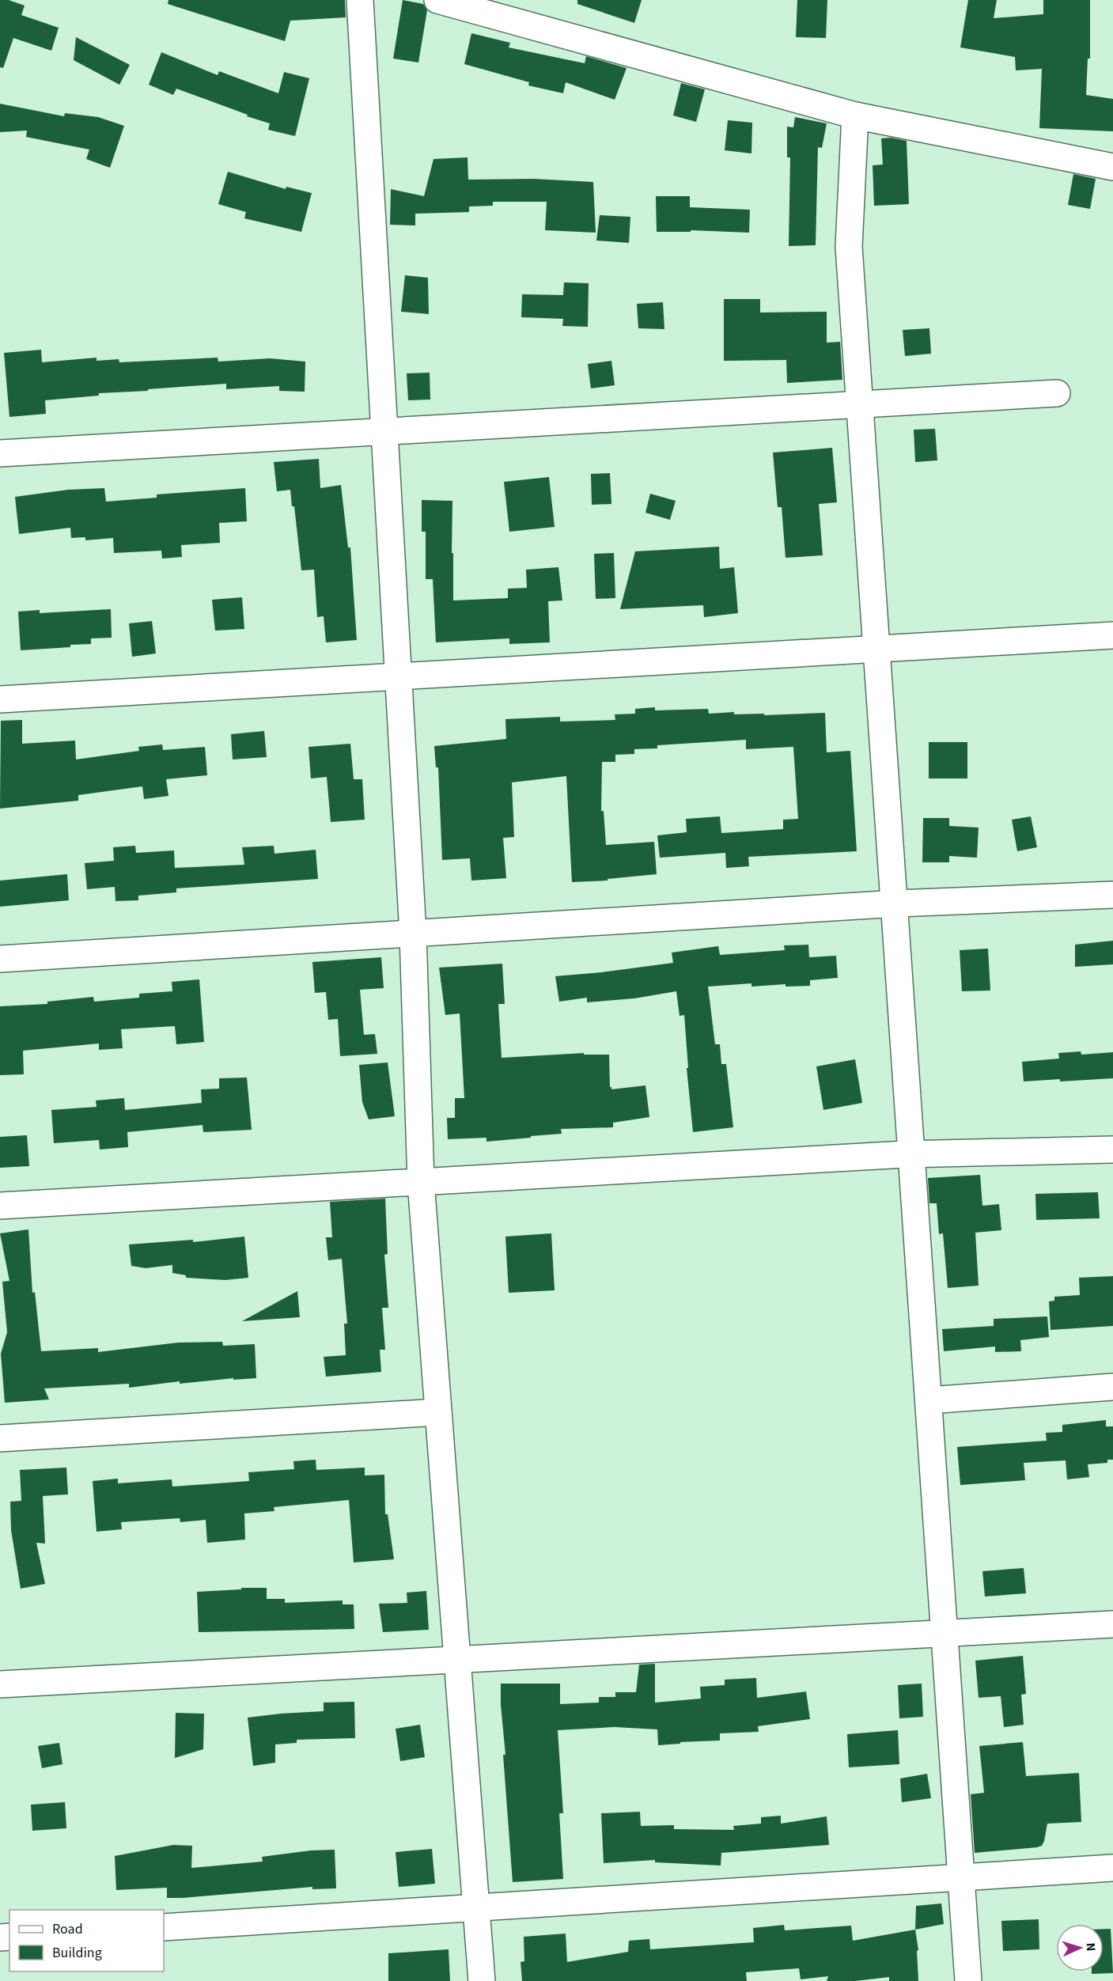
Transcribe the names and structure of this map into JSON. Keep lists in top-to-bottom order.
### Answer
{
  "legend": ["Road", "Building"],
  "north": "right"
}
